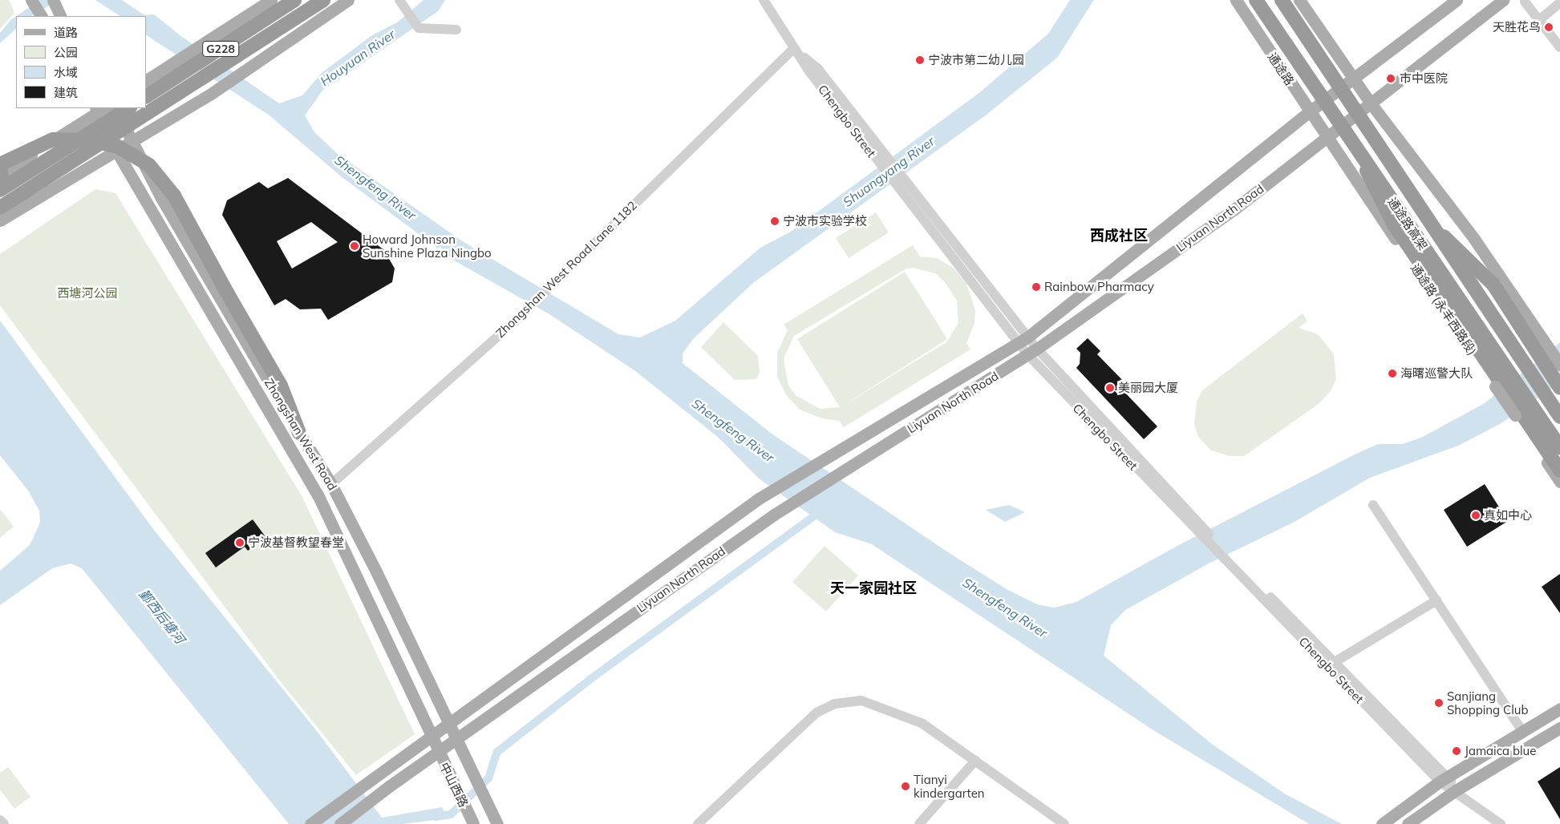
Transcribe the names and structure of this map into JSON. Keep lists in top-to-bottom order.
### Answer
{
  "streets": {
    "highway": ["G228", "通途路高架"],
    "main road": [
      "通途路",
      "Liyuan North Road",
      "通途路 (永丰西路段)",
      "Zhongshan West Road",
      "中山西路"
    ],
    "street": ["Chengbo Street", "Zhongshan West Road Lane 1182"]
  },
  "crossings": [
    ["通途路", "Liyuan North Road"],
    ["通途路", "通途路 (永丰西路段)"],
    ["Chengbo Street", "Liyuan North Road"],
    ["Chengbo Street", "Zhongshan West Road Lane 1182"],
    ["Liyuan North Road", "通途路 (永丰西路段)"],
    ["Liyuan North Road", "Zhongshan West Road"],
    ["Liyuan North Road", "中山西路"],
    ["Zhongshan West Road Lane 1182", "Zhongshan West Road"],
    ["Zhongshan West Road", "中山西路"]
  ],
  "districts": ["西成社区", "天一家园社区"],
  "water": [
    "Houyuan River",
    "Shuangyang River",
    "Shengfeng River",
    "鄞西后塘河"
  ],
  "parks": ["西塘河公园"],
  "places": [
    "天胜花鸟",
    "宁波市第二幼儿园",
    "市中医院",
    "宁波市实验学校",
    "Howard Johnson Sunshine Plaza Ningbo",
    "Rainbow Pharmacy",
    "海曙巡警大队",
    "美丽园大厦",
    "真如中心",
    "宁波基督教望春堂",
    "Sanjiang Shopping Club",
    "Jamaica blue",
    "Tianyi kindergarten"
  ],
  "legend": [
    "道路",
    "公园",
    "水域",
    "建筑"
  ]
}
